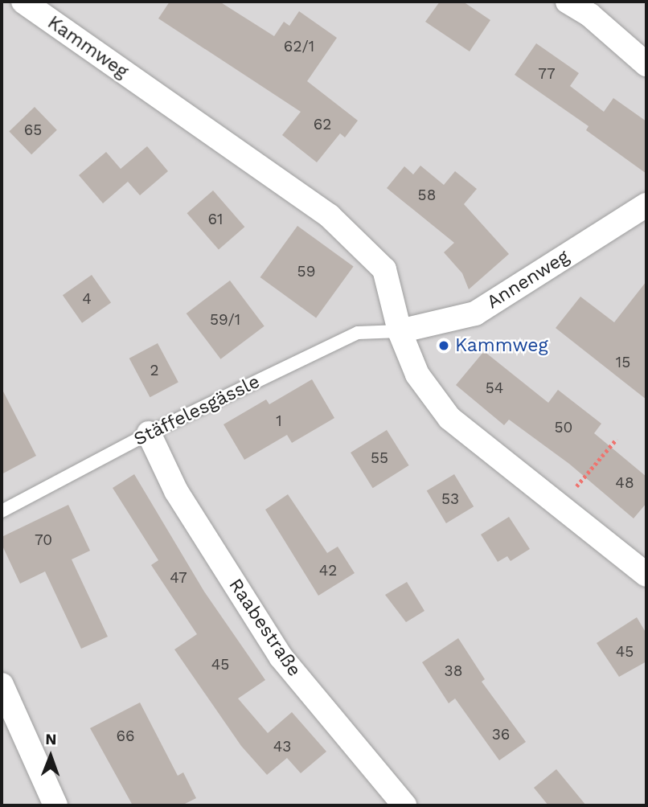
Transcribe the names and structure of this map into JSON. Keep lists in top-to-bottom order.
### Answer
{
  "streets": {
    "street": ["Kammweg", "Annenweg", "Raabestraße"],
    "lane": ["Stäffelesgässle"]
  },
  "crossings": [
    ["Kammweg", "Annenweg"],
    ["Kammweg", "Stäffelesgässle"],
    ["Annenweg", "Stäffelesgässle"],
    ["Stäffelesgässle", "Raabestraße"]
  ],
  "places": ["Kammweg"],
  "house_numbers": [
    "62/1",
    "77",
    "62",
    "65",
    "58",
    "61",
    "59",
    "4",
    "59/1",
    "15",
    "2",
    "54",
    "1",
    "50",
    "55",
    "48",
    "53",
    "70",
    "42",
    "47",
    "45",
    "45",
    "38",
    "36",
    "66",
    "43"
  ],
  "north": "top"
}
